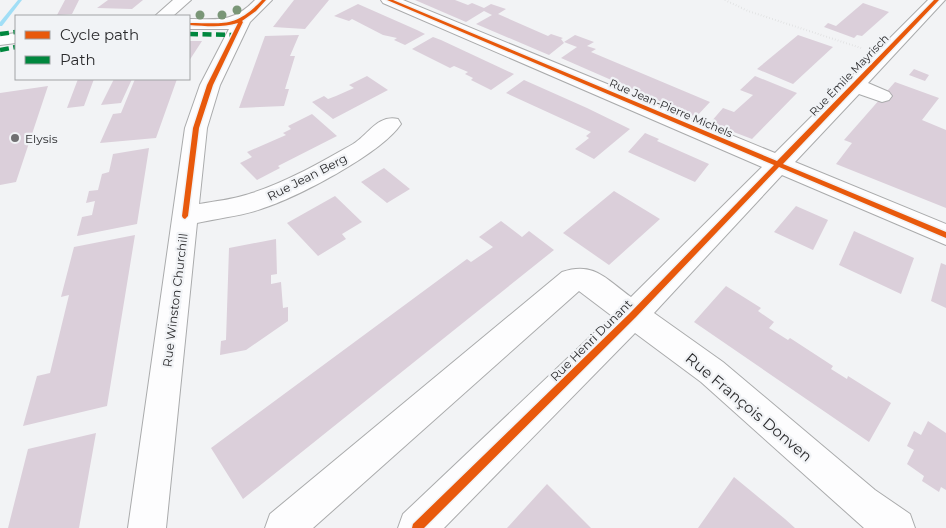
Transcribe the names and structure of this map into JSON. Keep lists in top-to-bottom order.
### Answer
{
  "streets": {
    "street": [
      "Rue Émile Mayrisch",
      "Rue Jean-Pierre Michels",
      "Rue Jean Berg",
      "Rue Winston Churchill",
      "Rue Henri Dunant",
      "Rue François Donven"
    ]
  },
  "crossings": [
    ["Rue Émile Mayrisch", "Rue Jean-Pierre Michels"],
    ["Rue Émile Mayrisch", "Rue Henri Dunant"],
    ["Rue Jean-Pierre Michels", "Rue Henri Dunant"],
    ["Rue Jean Berg", "Rue Winston Churchill"],
    ["Rue Henri Dunant", "Rue François Donven"]
  ],
  "places": ["Elysis"],
  "legend": ["Cycle path", "Path"]
}
